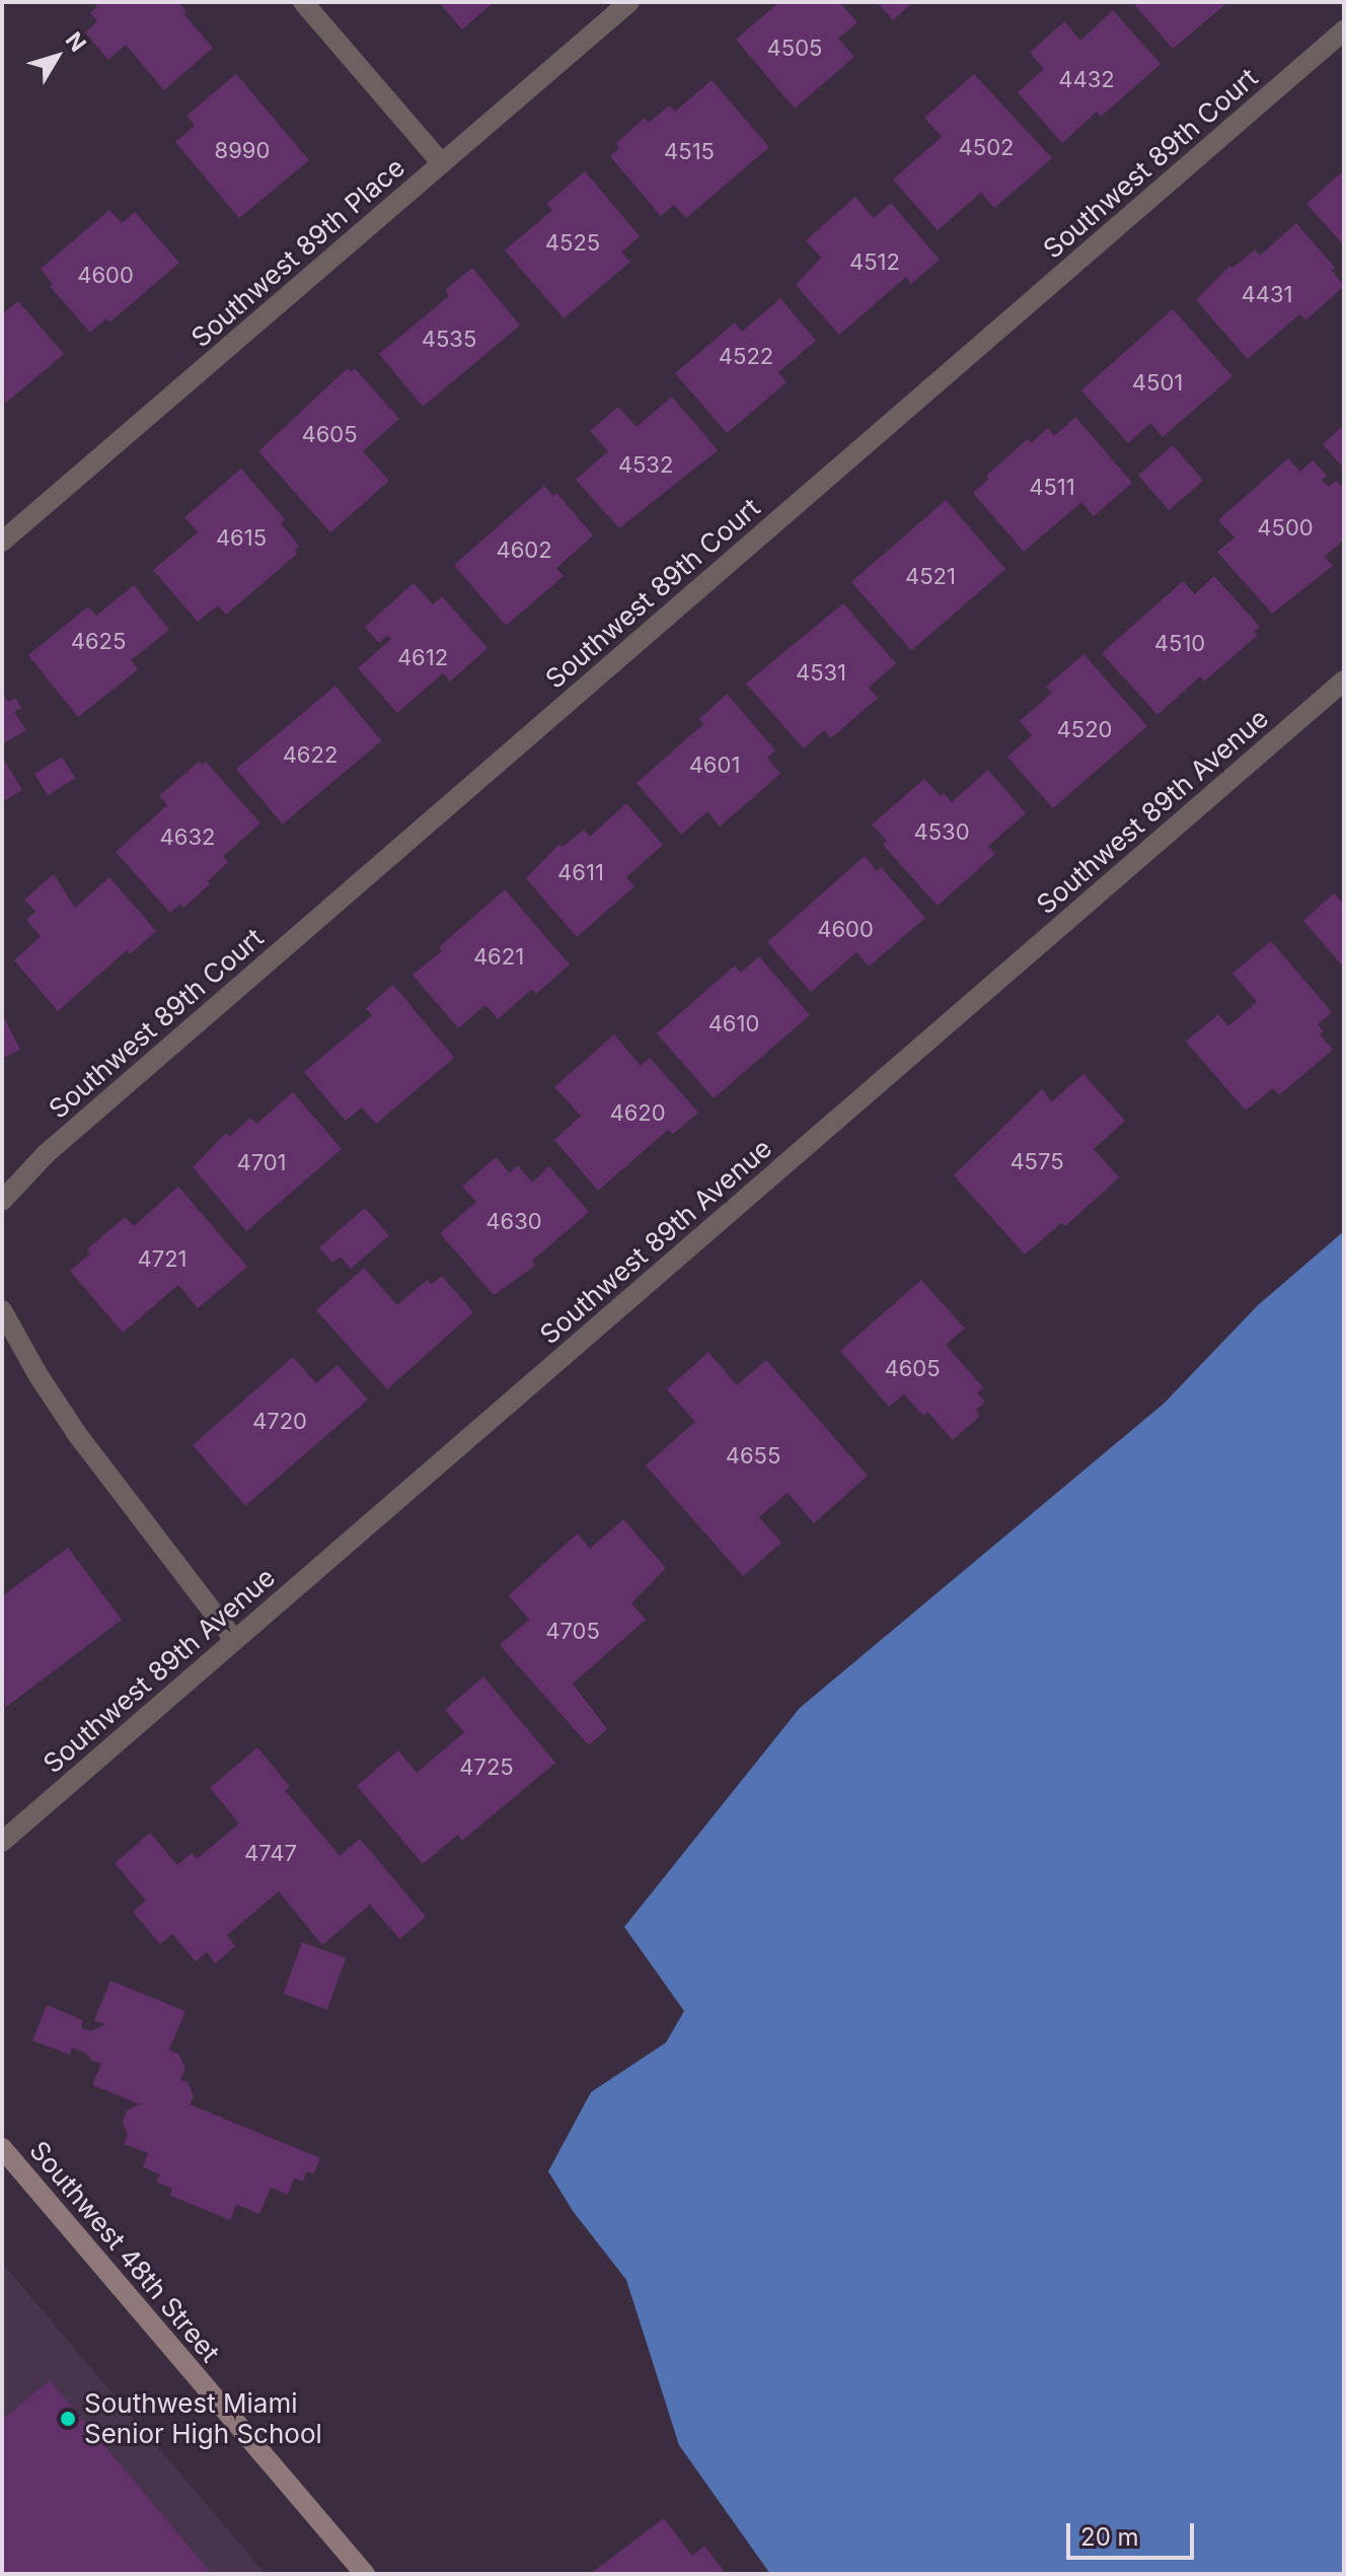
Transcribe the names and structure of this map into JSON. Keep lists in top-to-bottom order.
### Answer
{
  "streets": {
    "street": [
      "Southwest 89th Court",
      "Southwest 89th Place",
      "Southwest 89th Avenue",
      "Southwest 48th Street"
    ]
  },
  "places": ["Southwest Miami Senior High School"],
  "house_numbers": [
    "4505",
    "4432",
    "4502",
    "8990",
    "4515",
    "4525",
    "4512",
    "4600",
    "4431",
    "4535",
    "4522",
    "4501",
    "4605",
    "4532",
    "4511",
    "4500",
    "4615",
    "4602",
    "4521",
    "4625",
    "4510",
    "4612",
    "4531",
    "4520",
    "4622",
    "4601",
    "4530",
    "4632",
    "4611",
    "4600",
    "4621",
    "4610",
    "4620",
    "4575",
    "4701",
    "4630",
    "4721",
    "4605",
    "4720",
    "4655",
    "4705",
    "4725",
    "4747"
  ],
  "scale_bar": "20 m",
  "north": "top right"
}
